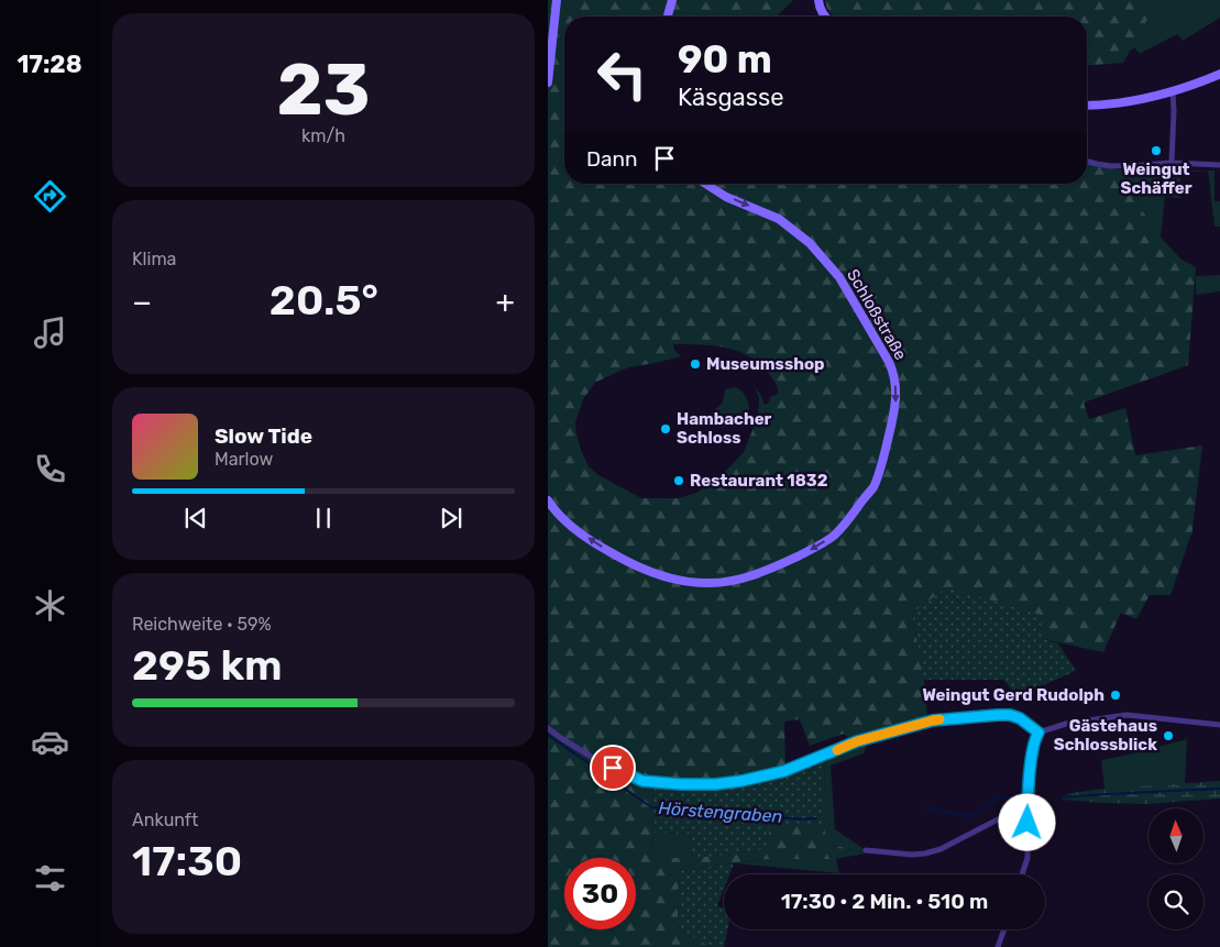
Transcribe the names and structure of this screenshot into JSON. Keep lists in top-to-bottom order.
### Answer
{
  "streets": {
    "street": ["Schloßstraße"]
  },
  "water": ["Hörstengraben"],
  "places": [
    "Weingut Schäffer",
    "Museumsshop",
    "Hambacher Schloss",
    "Restaurant 1832",
    "Weingut Gerd Rudolph",
    "Gästehaus Schlossblick"
  ],
  "north": "top",
  "page": {
    "tabs": "17:28",
    "tile": [
      ["23", "km/h"],
      "Klima",
      ["Reichweite · 59%", "295 km"],
      ["Ankunft", "17:30"]
    ],
    "turn": ["90 m", "Käsgasse"],
    "then": "Dann",
    "heat": ["−", "20.5°", "+"],
    "song": ["Slow Tide", "Marlow"],
    "limit": "30",
    "trip": "17:30 · 2 Min. · 510 m"
  }
}
